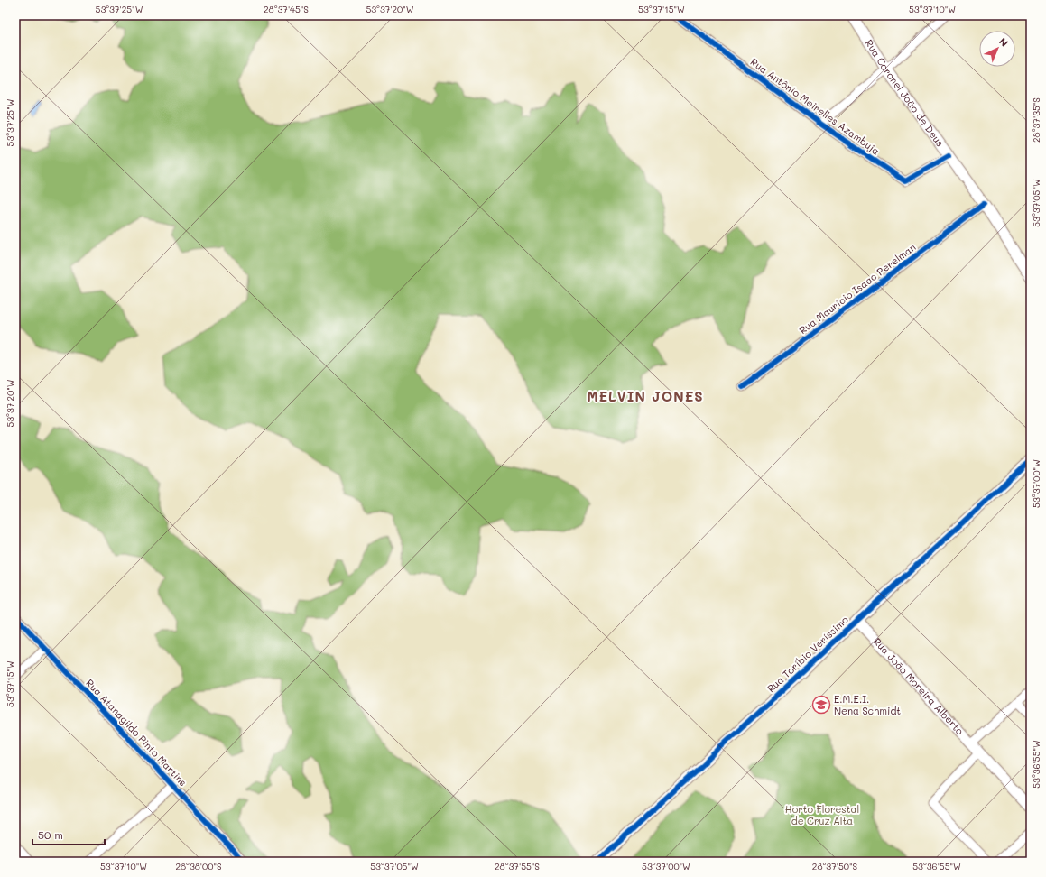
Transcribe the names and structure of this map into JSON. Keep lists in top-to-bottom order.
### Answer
{
  "streets": {
    "street": [
      "Rua Coronel João de Deus",
      "Rua Antônio Meirelles Azambuja",
      "Rua Maurício Isaac Perelman",
      "Rua Toríbio Veríssimo",
      "Rua João Moreira Alberto",
      "Rua Atanagildo Pinto Martins"
    ]
  },
  "crossings": [
    ["Rua Coronel João de Deus", "Rua Antônio Meirelles Azambuja"],
    ["Rua Coronel João de Deus", "Rua Maurício Isaac Perelman"],
    ["Rua Toríbio Veríssimo", "Rua João Moreira Alberto"]
  ],
  "districts": ["MELVIN JONES"],
  "parks": ["Horto Florestal de Cruz Alta"],
  "places": {
    "school or university": ["E.M.E.I. Nena Schmidt"]
  },
  "scale_bar": "50 m",
  "north": "top right",
  "coordinates": [
    "53°37'25\"W",
    "28°37'45\"S",
    "53°37'20\"W",
    "53°37'15\"W",
    "53°37'10\"W",
    "28°37'35\"S",
    "53°37'05\"W",
    "53°37'00\"W",
    "53°36'55\"W",
    "28°38'00\"S",
    "28°37'55\"S",
    "28°37'50\"S"
  ]
}
